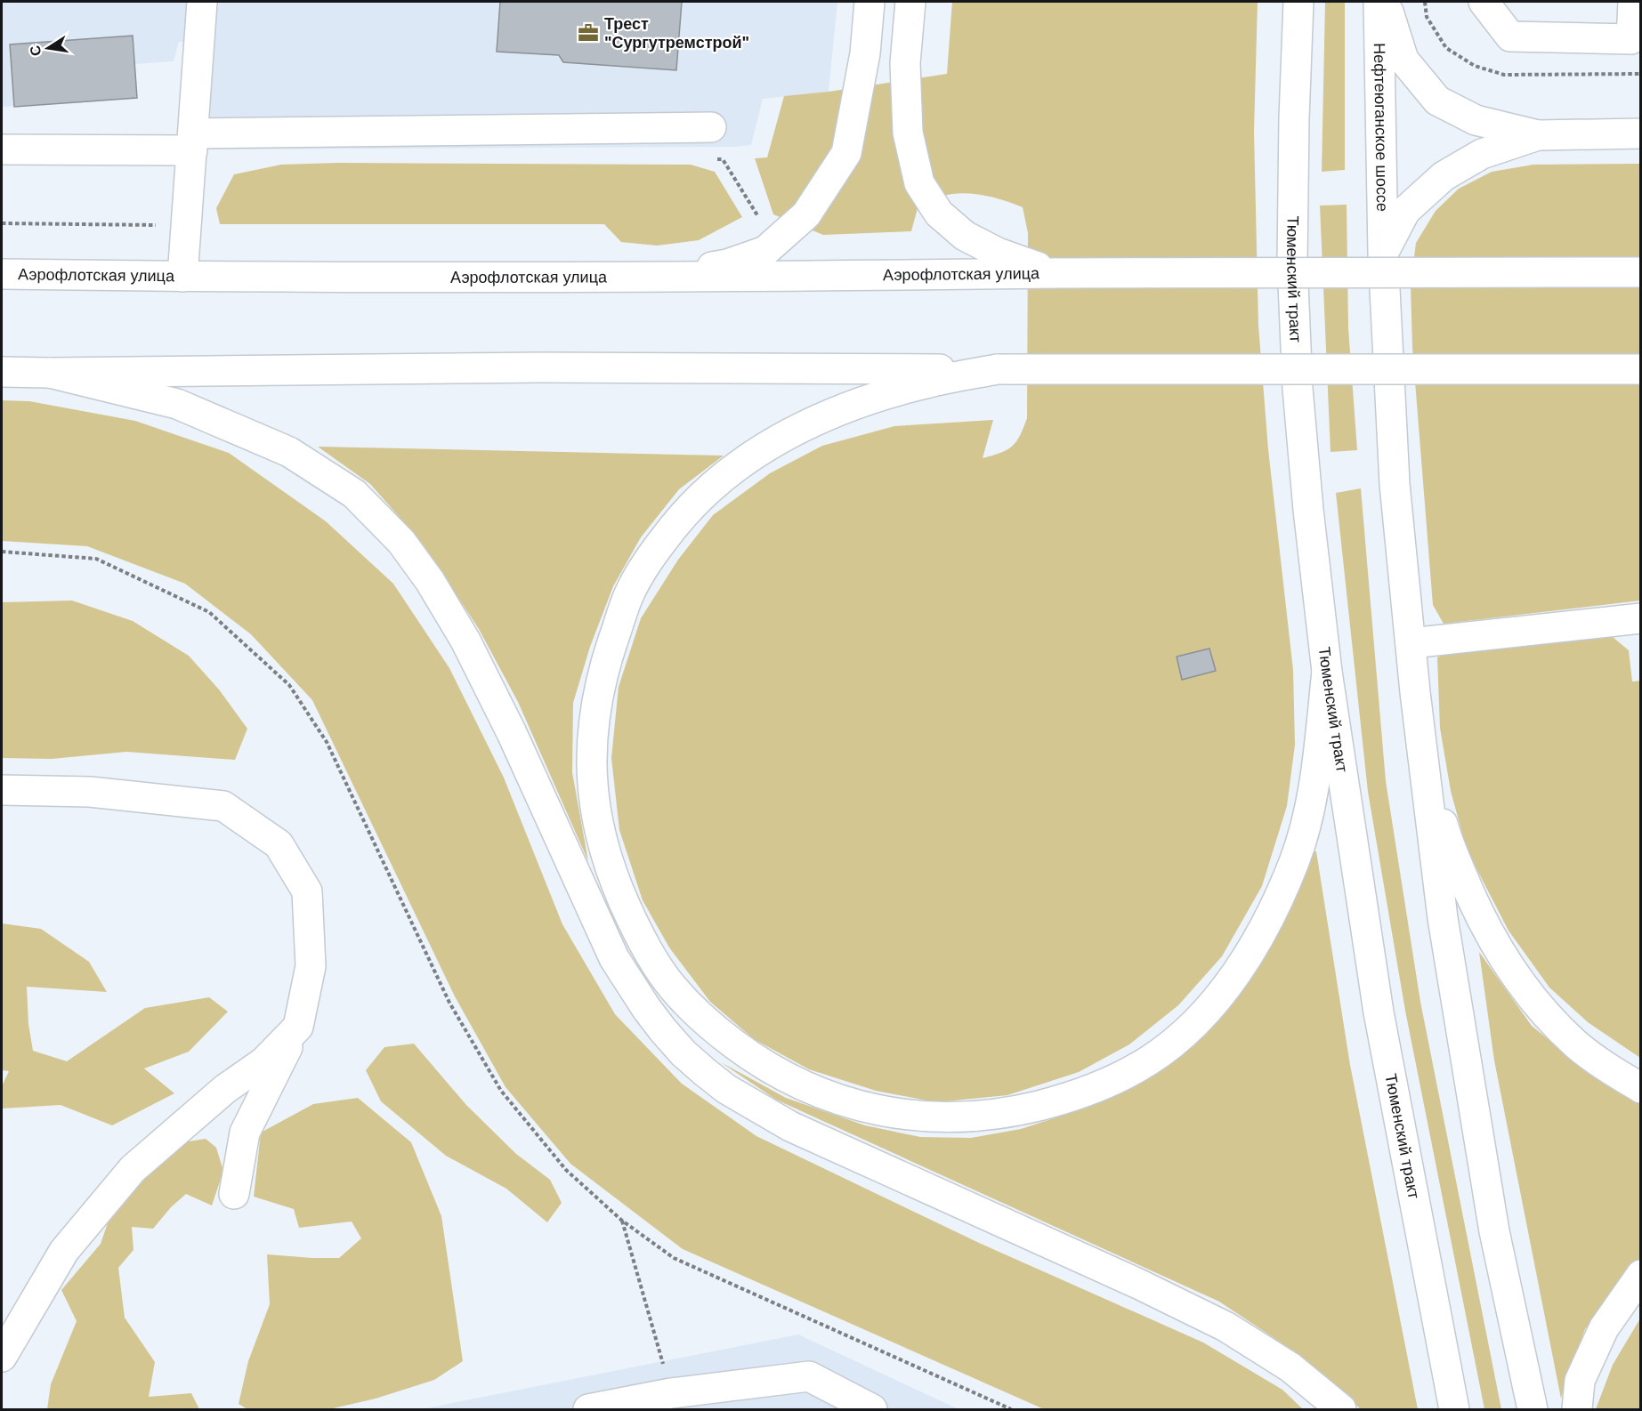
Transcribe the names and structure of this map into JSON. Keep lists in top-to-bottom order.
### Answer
{
  "streets": {
    "main road": ["Нефтеюганское шоссе", "Аэрофлотская улица", "Тюменский тракт"]
  },
  "places": {
    "office": ["Трест \"Сургутремстрой\""]
  },
  "north": "left"
}
